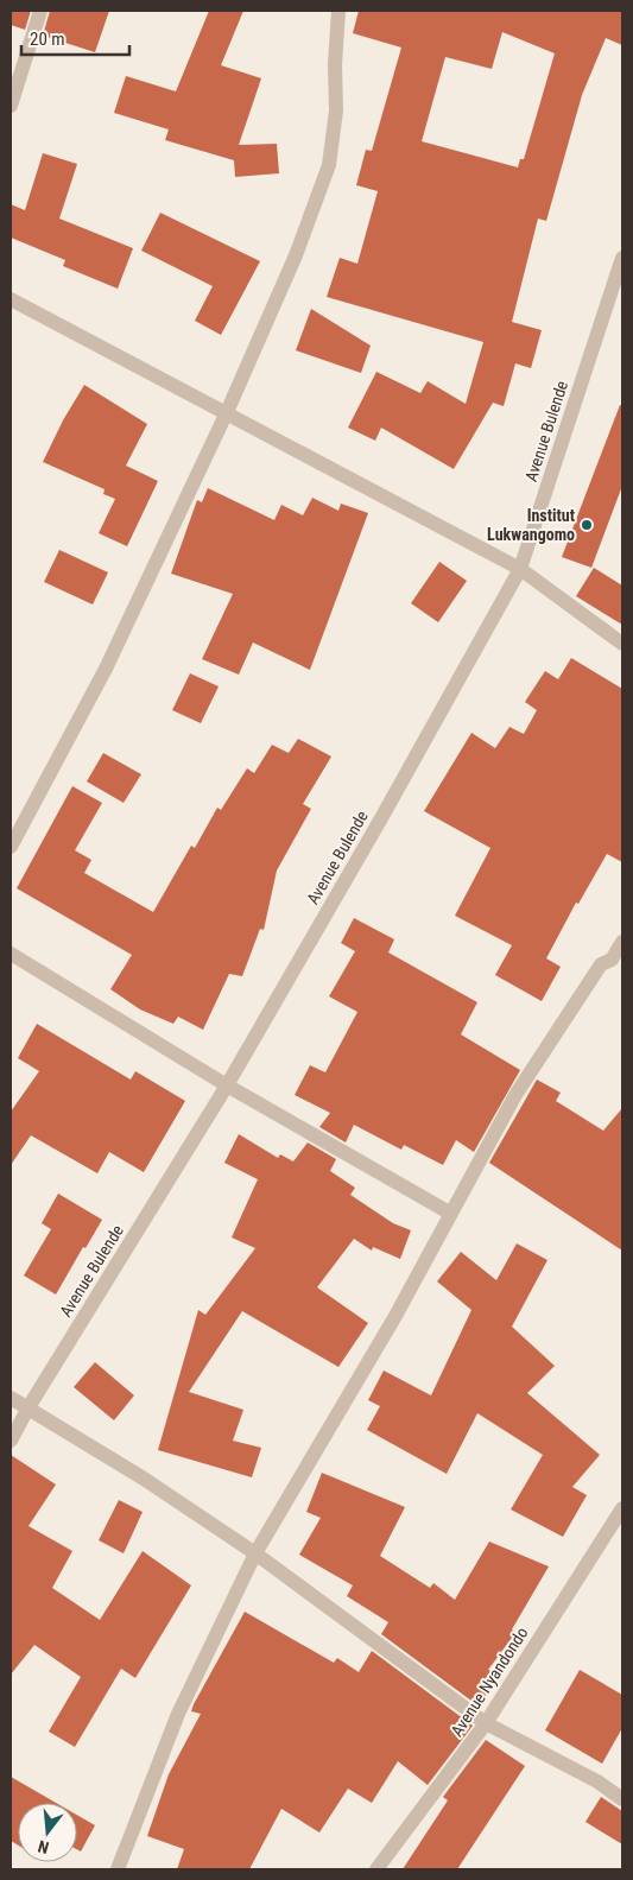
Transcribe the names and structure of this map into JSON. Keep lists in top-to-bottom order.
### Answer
{
  "streets": {
    "street": ["Avenue Bulende", "Avenue Nyandondo"]
  },
  "places": ["Institut Lukwangomo"],
  "scale_bar": "20 m",
  "north": "bottom"
}
